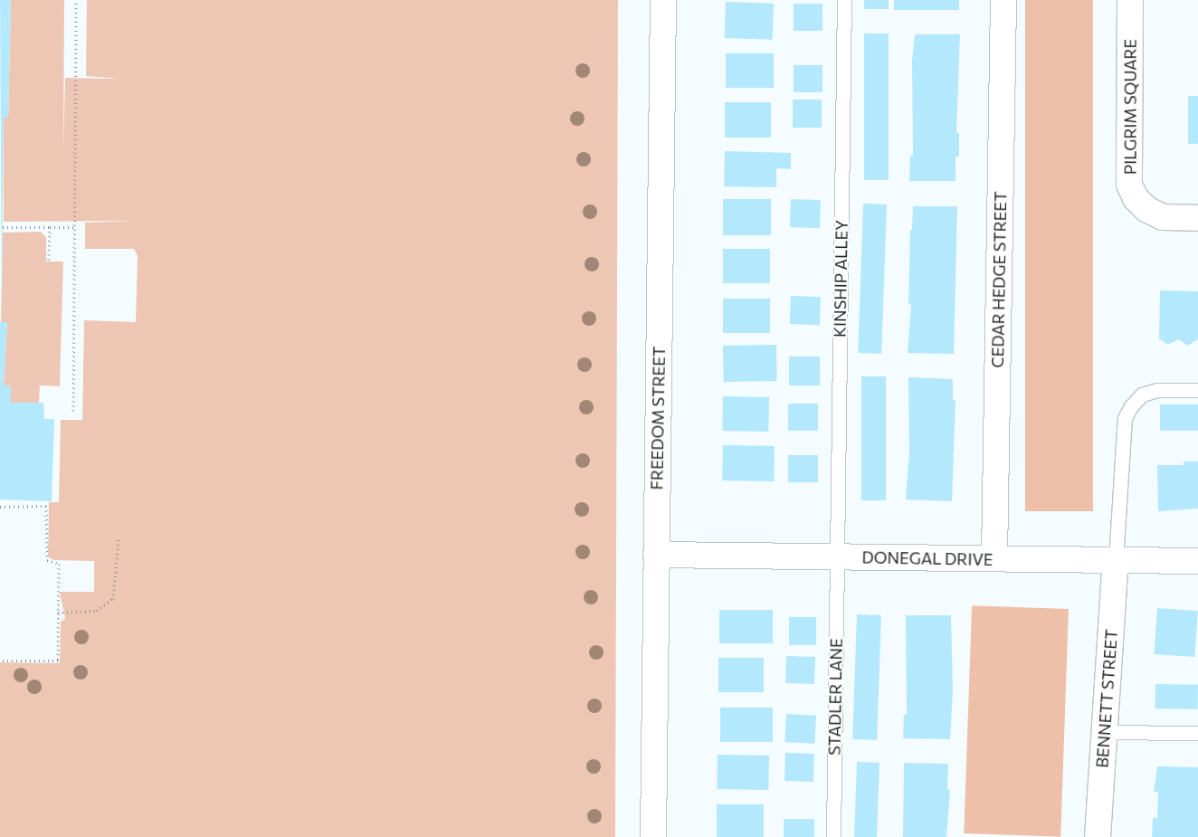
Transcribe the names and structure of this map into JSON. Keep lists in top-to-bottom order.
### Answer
{
  "streets": {
    "street": [
      "PILGRIM SQUARE",
      "CEDAR HEDGE STREET",
      "FREEDOM STREET",
      "DONEGAL DRIVE",
      "BENNETT STREET"
    ],
    "lane": ["KINSHIP ALLEY", "STADLER LANE"]
  },
  "crossings": [
    ["KINSHIP ALLEY", "DONEGAL DRIVE"],
    ["KINSHIP ALLEY", "STADLER LANE"],
    ["CEDAR HEDGE STREET", "DONEGAL DRIVE"],
    ["FREEDOM STREET", "DONEGAL DRIVE"],
    ["DONEGAL DRIVE", "STADLER LANE"],
    ["DONEGAL DRIVE", "BENNETT STREET"]
  ]
}
